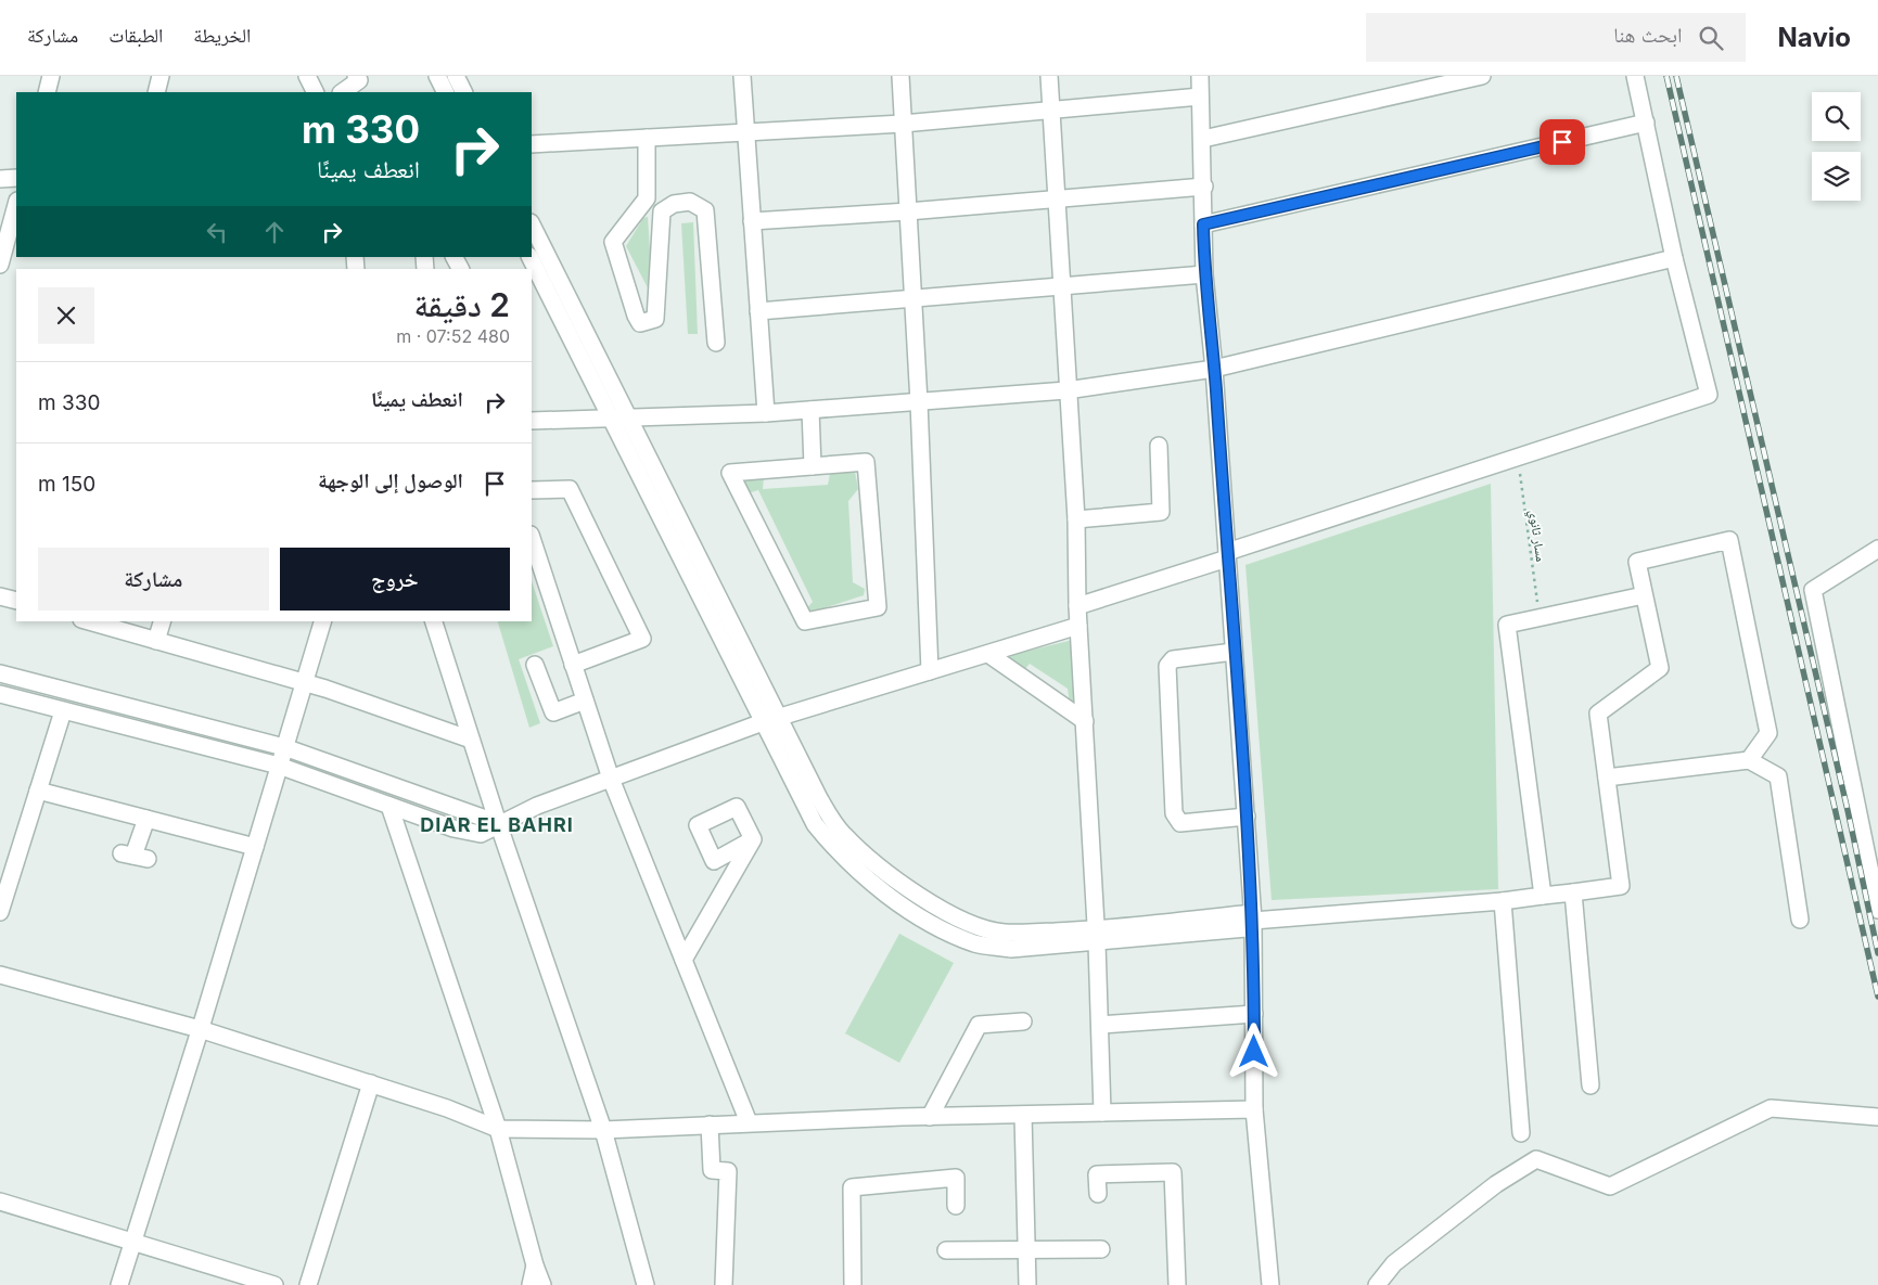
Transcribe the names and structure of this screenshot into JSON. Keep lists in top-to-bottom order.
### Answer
{
  "streets": {
    "path": ["مسار ثانوي"]
  },
  "districts": ["DIAR EL BAHRI"],
  "page": {
    "header": "Navio",
    "search": "ابحث هنا",
    "nav": ["الخريطة", "الطبقات", "مشاركة"],
    "turn": ["330 m", "انعطف يمينًا"],
    "heading": ["2 دقيقة", "480 m · 07:52"],
    "list": [
      {
        "name": "انعطف يمينًا",
        "value": "330 m"
      },
      {
        "name": "الوصول إلى الوجهة",
        "value": "150 m"
      }
    ],
    "buttons": ["خروج", "مشاركة"]
  }
}
